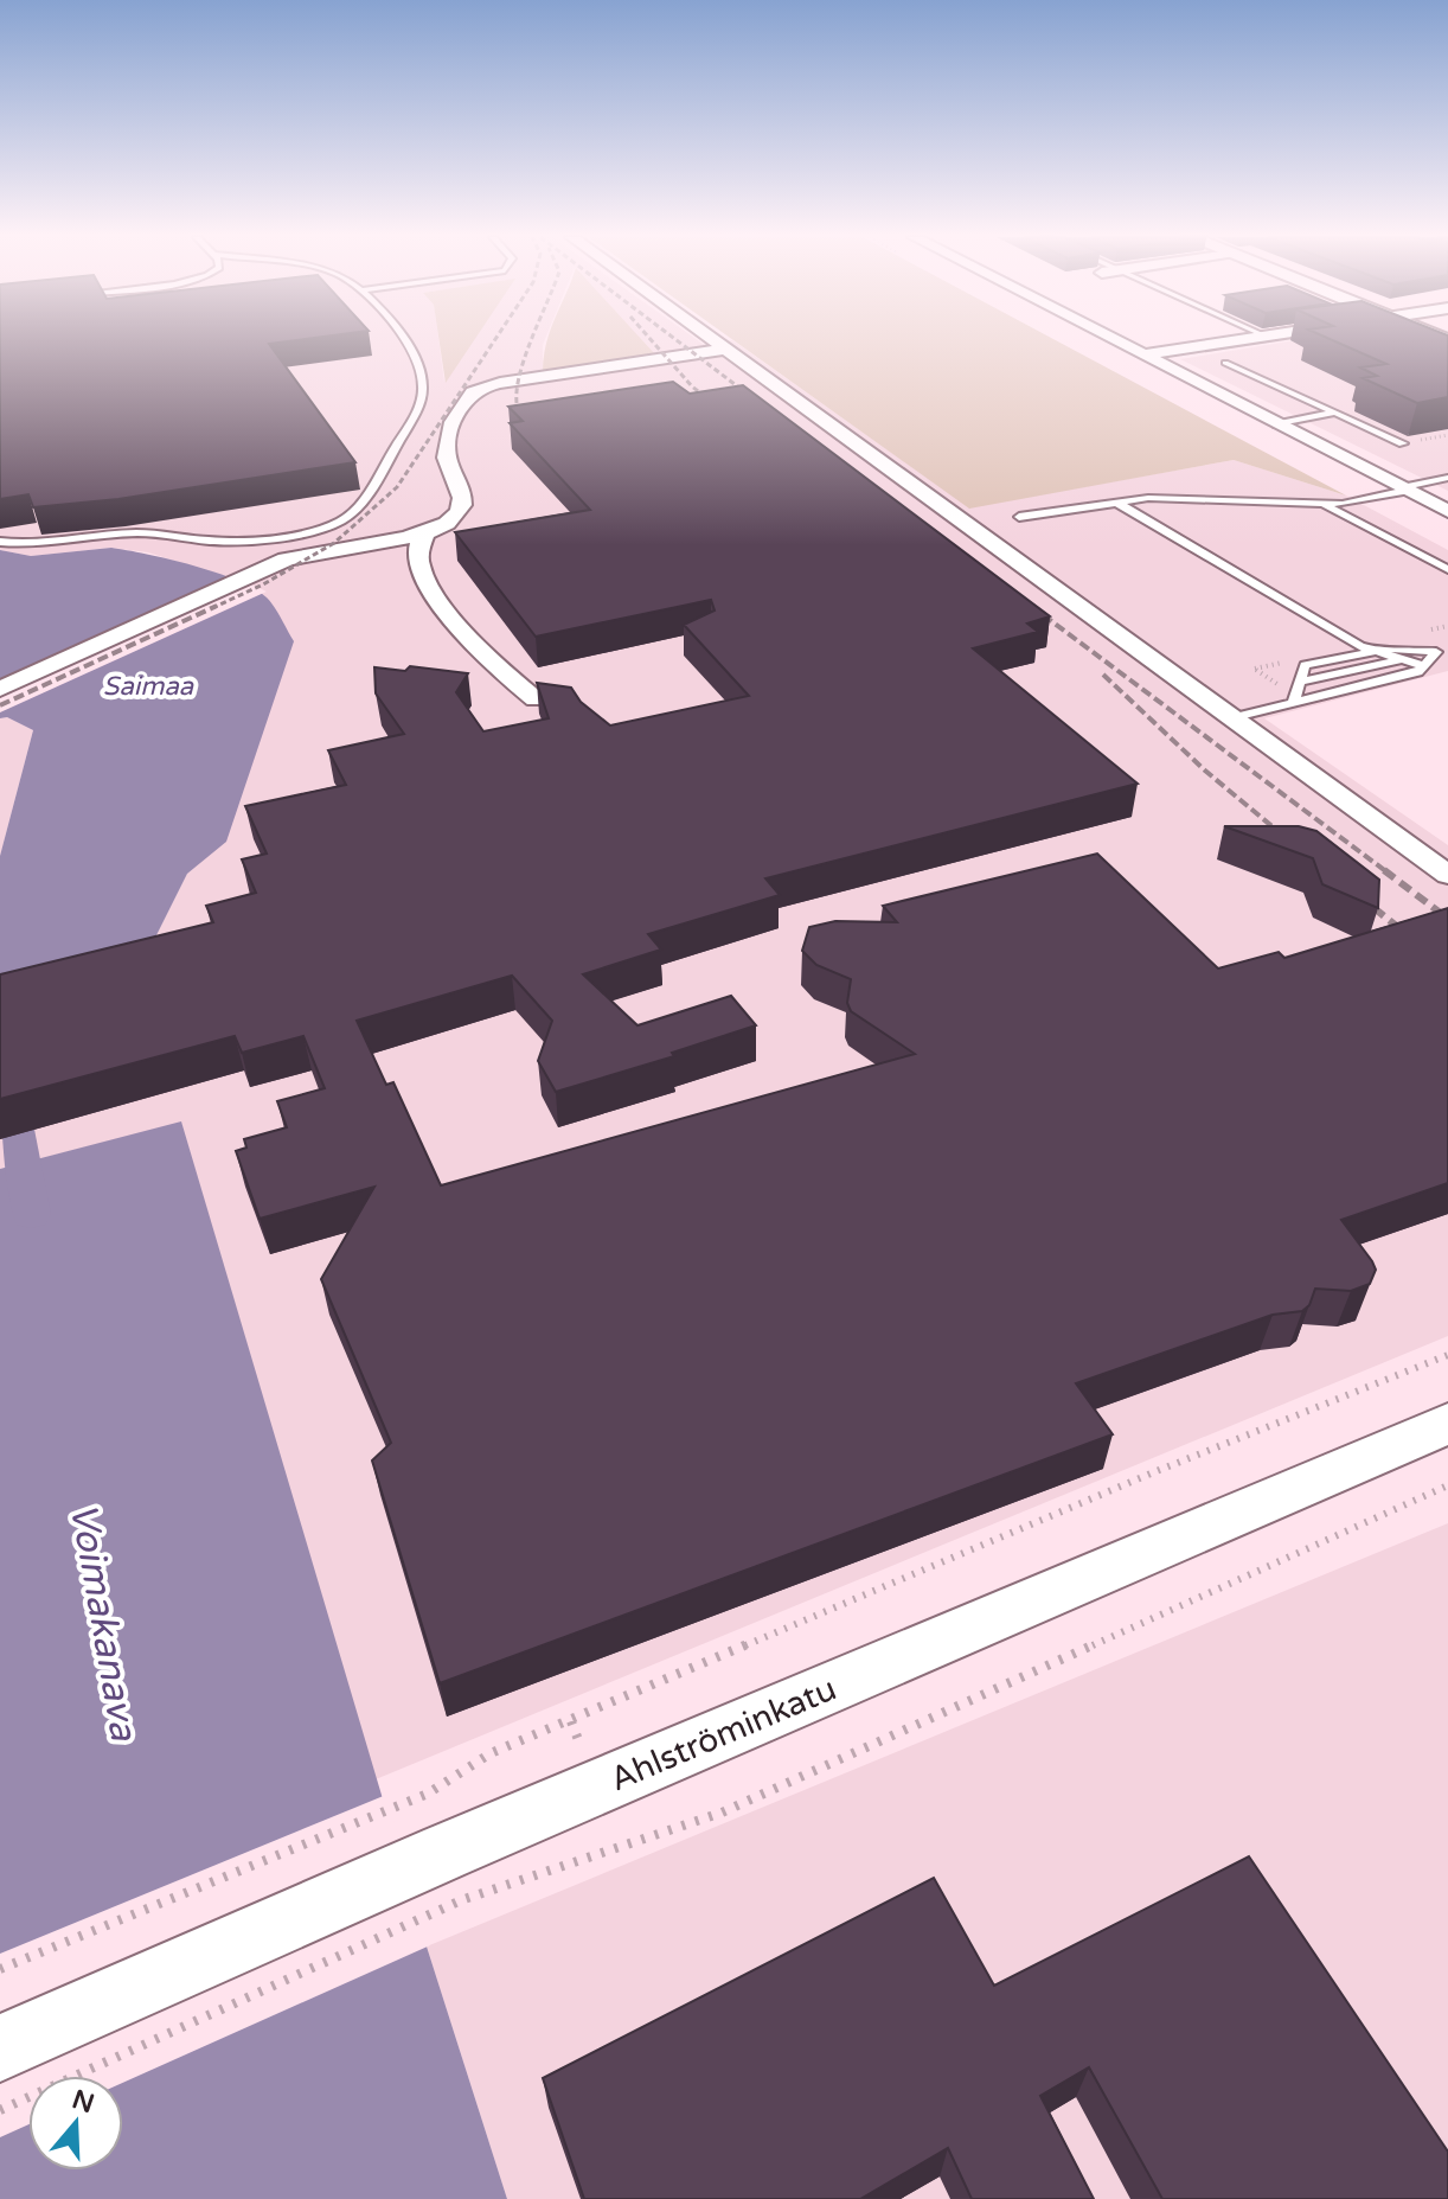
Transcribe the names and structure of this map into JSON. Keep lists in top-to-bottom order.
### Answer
{
  "streets": {
    "street": ["Ahlströminkatu"]
  },
  "water": ["Saimaa", "Voimakanava"],
  "north": "top"
}
